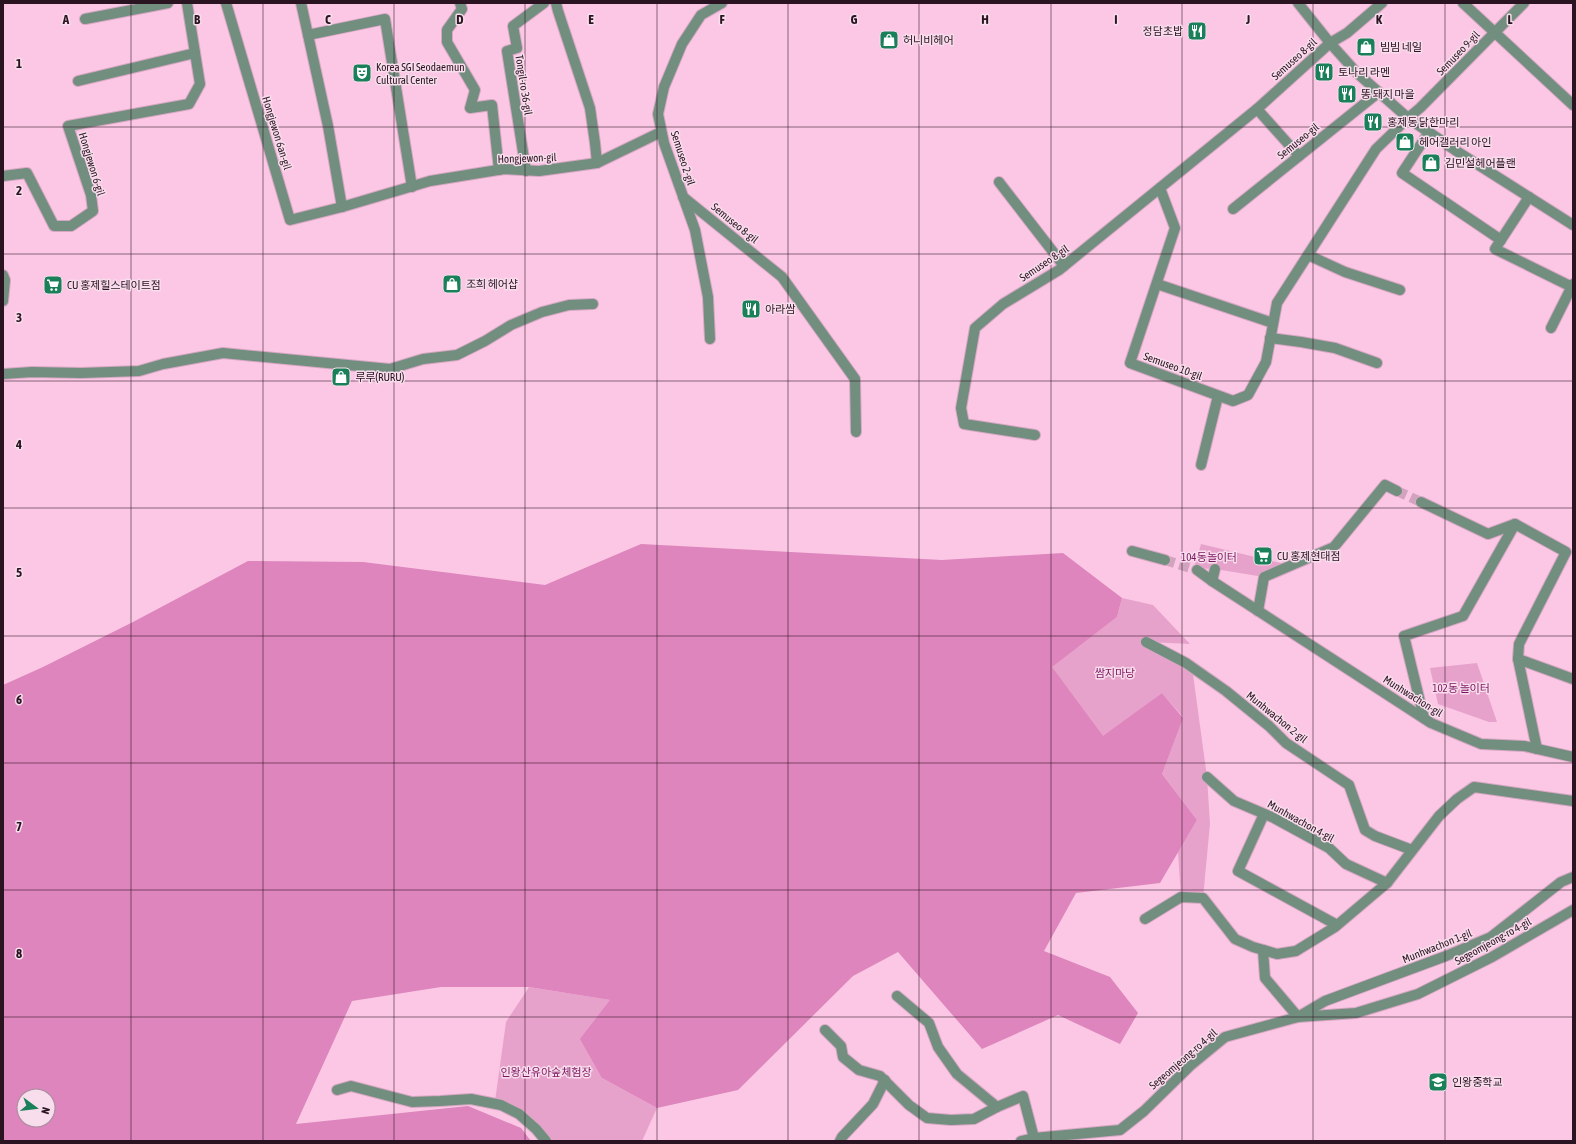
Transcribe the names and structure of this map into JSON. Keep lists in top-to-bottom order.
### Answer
{
  "streets": {
    "street": [
      "Semuseo 9-gil",
      "Semuseo 8-gil",
      "Tongil-ro 36-gil",
      "Hongjewon 6an-gil",
      "Semuseo-gil",
      "Hongjewon-gil",
      "Semuseo 2-gil",
      "Hongjewon 6-gil",
      "Semuseo 10-gil",
      "Munhwachon-gil",
      "Munhwachon 2-gil",
      "Munhwachon 4-gil",
      "Segeomjeong-ro 4-gil",
      "Munhwachon 1-gil"
    ]
  },
  "crossings": [
    ["Semuseo 9-gil", "Semuseo 10-gil"],
    ["Semuseo 8-gil", "Semuseo 2-gil"],
    ["Semuseo 8-gil", "Semuseo 10-gil"],
    ["Tongil-ro 36-gil", "Hongjewon-gil"],
    ["Hongjewon 6an-gil", "Hongjewon-gil"],
    ["Hongjewon-gil", "Semuseo 2-gil"],
    ["Segeomjeong-ro 4-gil", "Munhwachon 1-gil"]
  ],
  "parks": [
    "104동놀이터",
    "쌈지마당",
    "102동 놀이터",
    "인왕산유아숲체험장"
  ],
  "places": {
    "restaurant": [
      "정담초밥",
      "토나리 라멘",
      "똥 돼지 마을",
      "홍제동 닭한마리",
      "아라쌈"
    ],
    "shop": [
      "허니비헤어",
      "빔빔 네일",
      "헤어갤러리 아인",
      "김민설헤어플랜",
      "조희 헤어샵",
      "루루(RURU)"
    ],
    "theatre": ["Korea SGI Seodaemun Cultural Center"],
    "supermarket": ["CU 홍제힐스테이트점", "CU 홍제현대점"],
    "school or university": ["인왕중학교"]
  },
  "north": "right",
  "grid": {
    "columns": [
      "A",
      "B",
      "C",
      "D",
      "E",
      "F",
      "G",
      "H",
      "I",
      "J",
      "K",
      "L"
    ],
    "rows": [
      "1",
      "2",
      "3",
      "4",
      "5",
      "6",
      "7",
      "8"
    ]
  }
}
